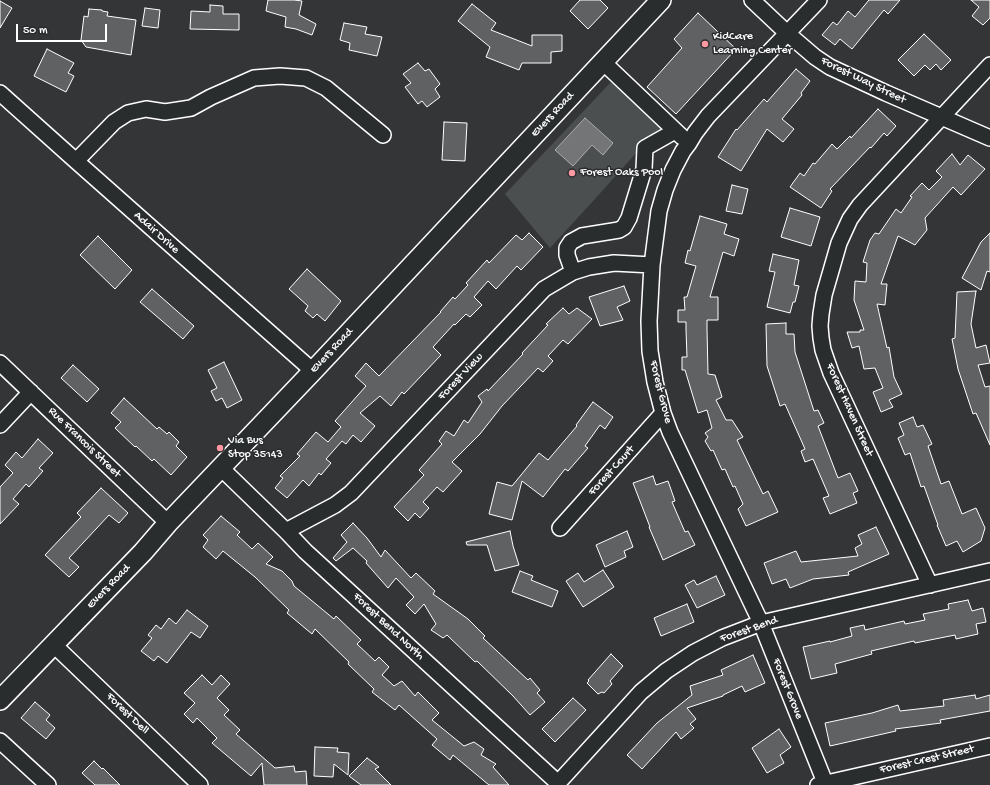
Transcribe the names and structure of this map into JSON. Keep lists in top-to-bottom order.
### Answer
{
  "streets": {
    "main road": ["Evers Road"],
    "street": [
      "Forest Way Street",
      "Adair Drive",
      "Forest View",
      "Forest Grove",
      "Forest Haven Street",
      "Rue Francois Street",
      "Forest Court",
      "Forest Bend North",
      "Forest Bend",
      "Forest Dell",
      "Forest Crest Street"
    ]
  },
  "crossings": [
    ["Forest Way Street", "Forest Grove"],
    ["Forest Way Street", "Forest Haven Street"],
    ["Evers Road", "Adair Drive"],
    ["Evers Road", "Rue Francois Street"],
    ["Evers Road", "Forest Bend North"],
    ["Evers Road", "Forest Dell"],
    ["Forest View", "Forest Grove"],
    ["Forest View", "Forest Bend North"],
    ["Forest Grove", "Forest Court"],
    ["Forest Grove", "Forest Bend"],
    ["Forest Grove", "Forest Crest Street"],
    ["Forest Haven Street", "Forest Bend"],
    ["Forest Bend North", "Forest Bend"]
  ],
  "places": ["KidCare Learning Center", "Forest Oaks Pool", "Via Bus Stop 35143"],
  "scale_bar": "50 m"
}
